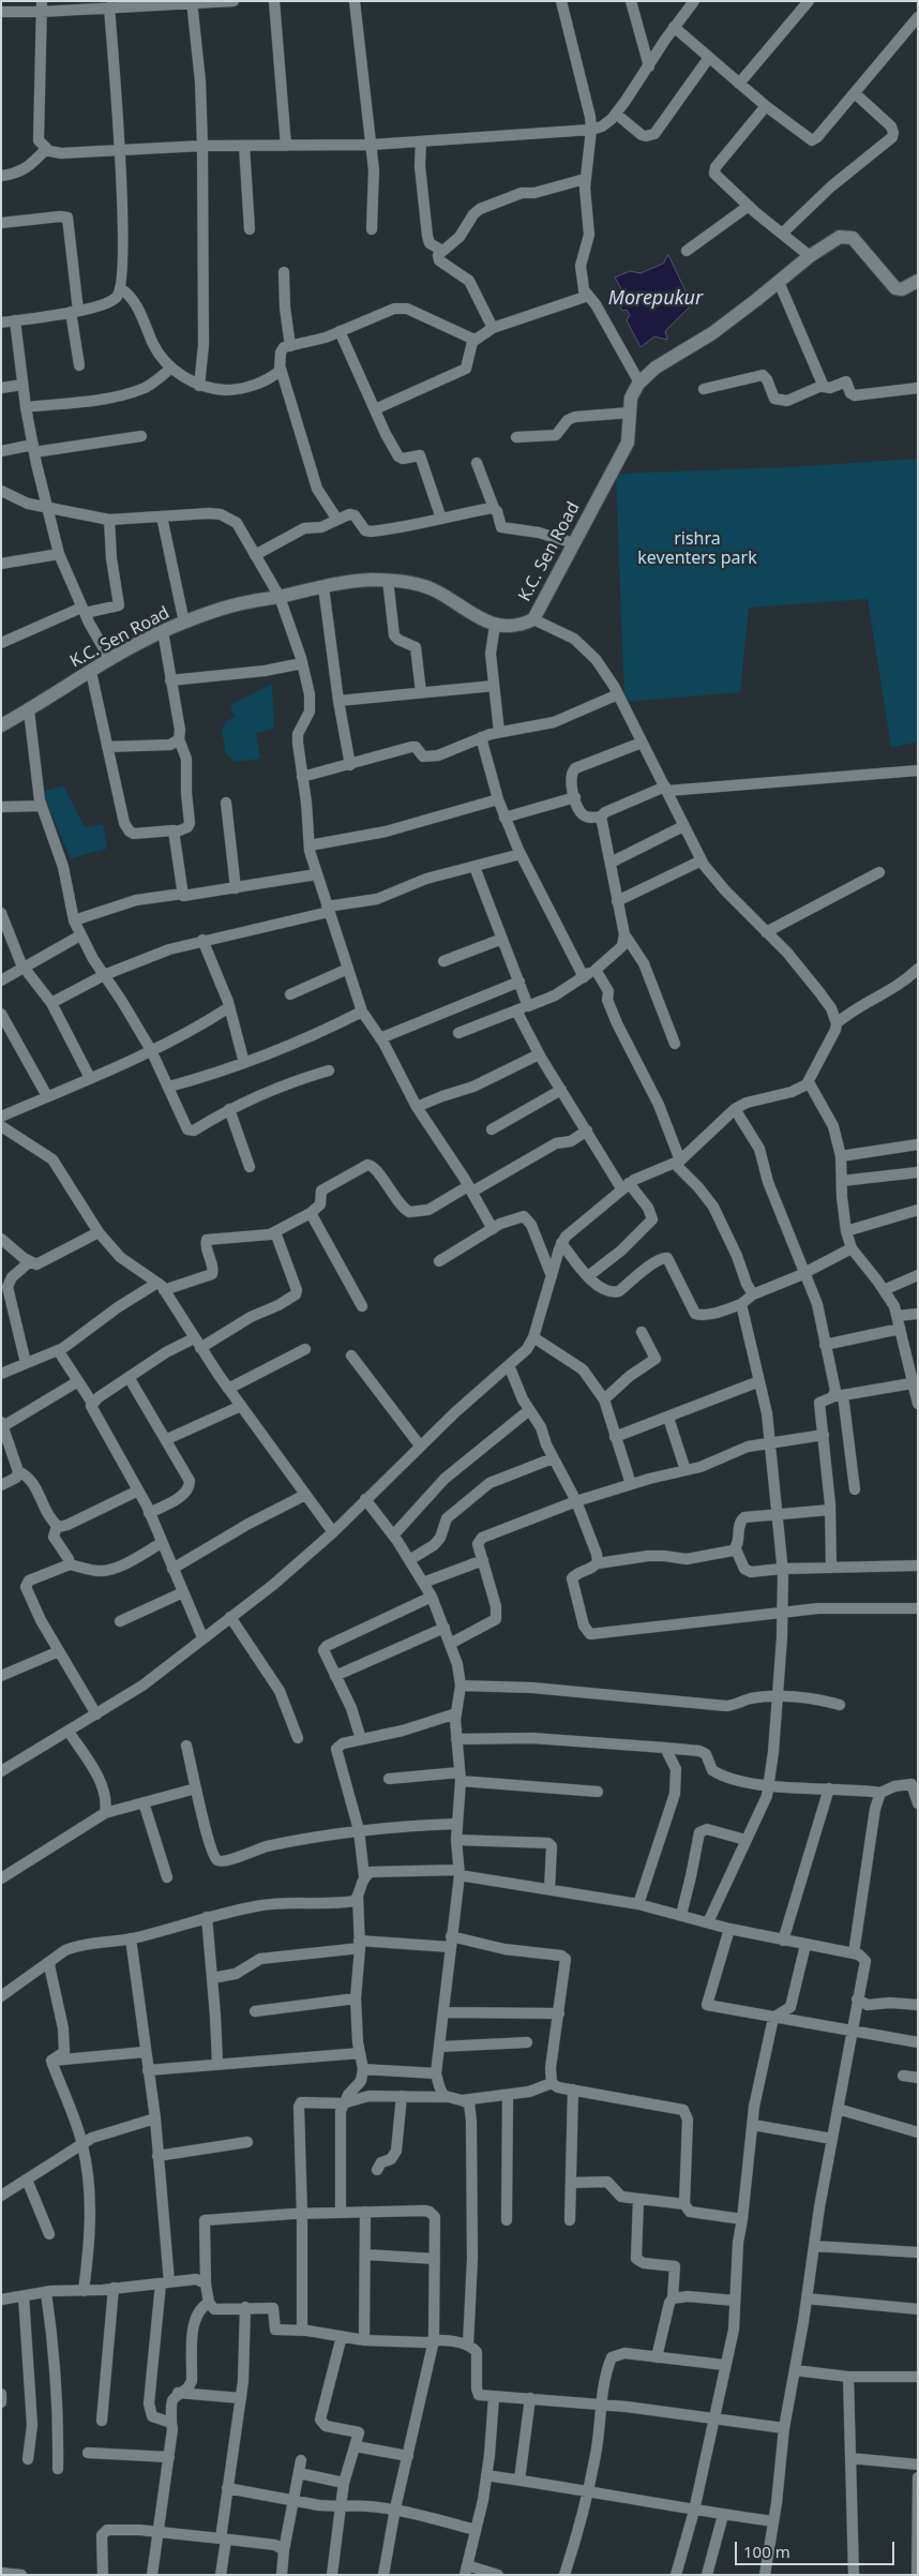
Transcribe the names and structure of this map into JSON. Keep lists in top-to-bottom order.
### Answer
{
  "streets": {
    "street": ["K.C. Sen Road"]
  },
  "water": ["Morepukur"],
  "parks": ["rishra keventers park"],
  "scale_bar": "100 m"
}
